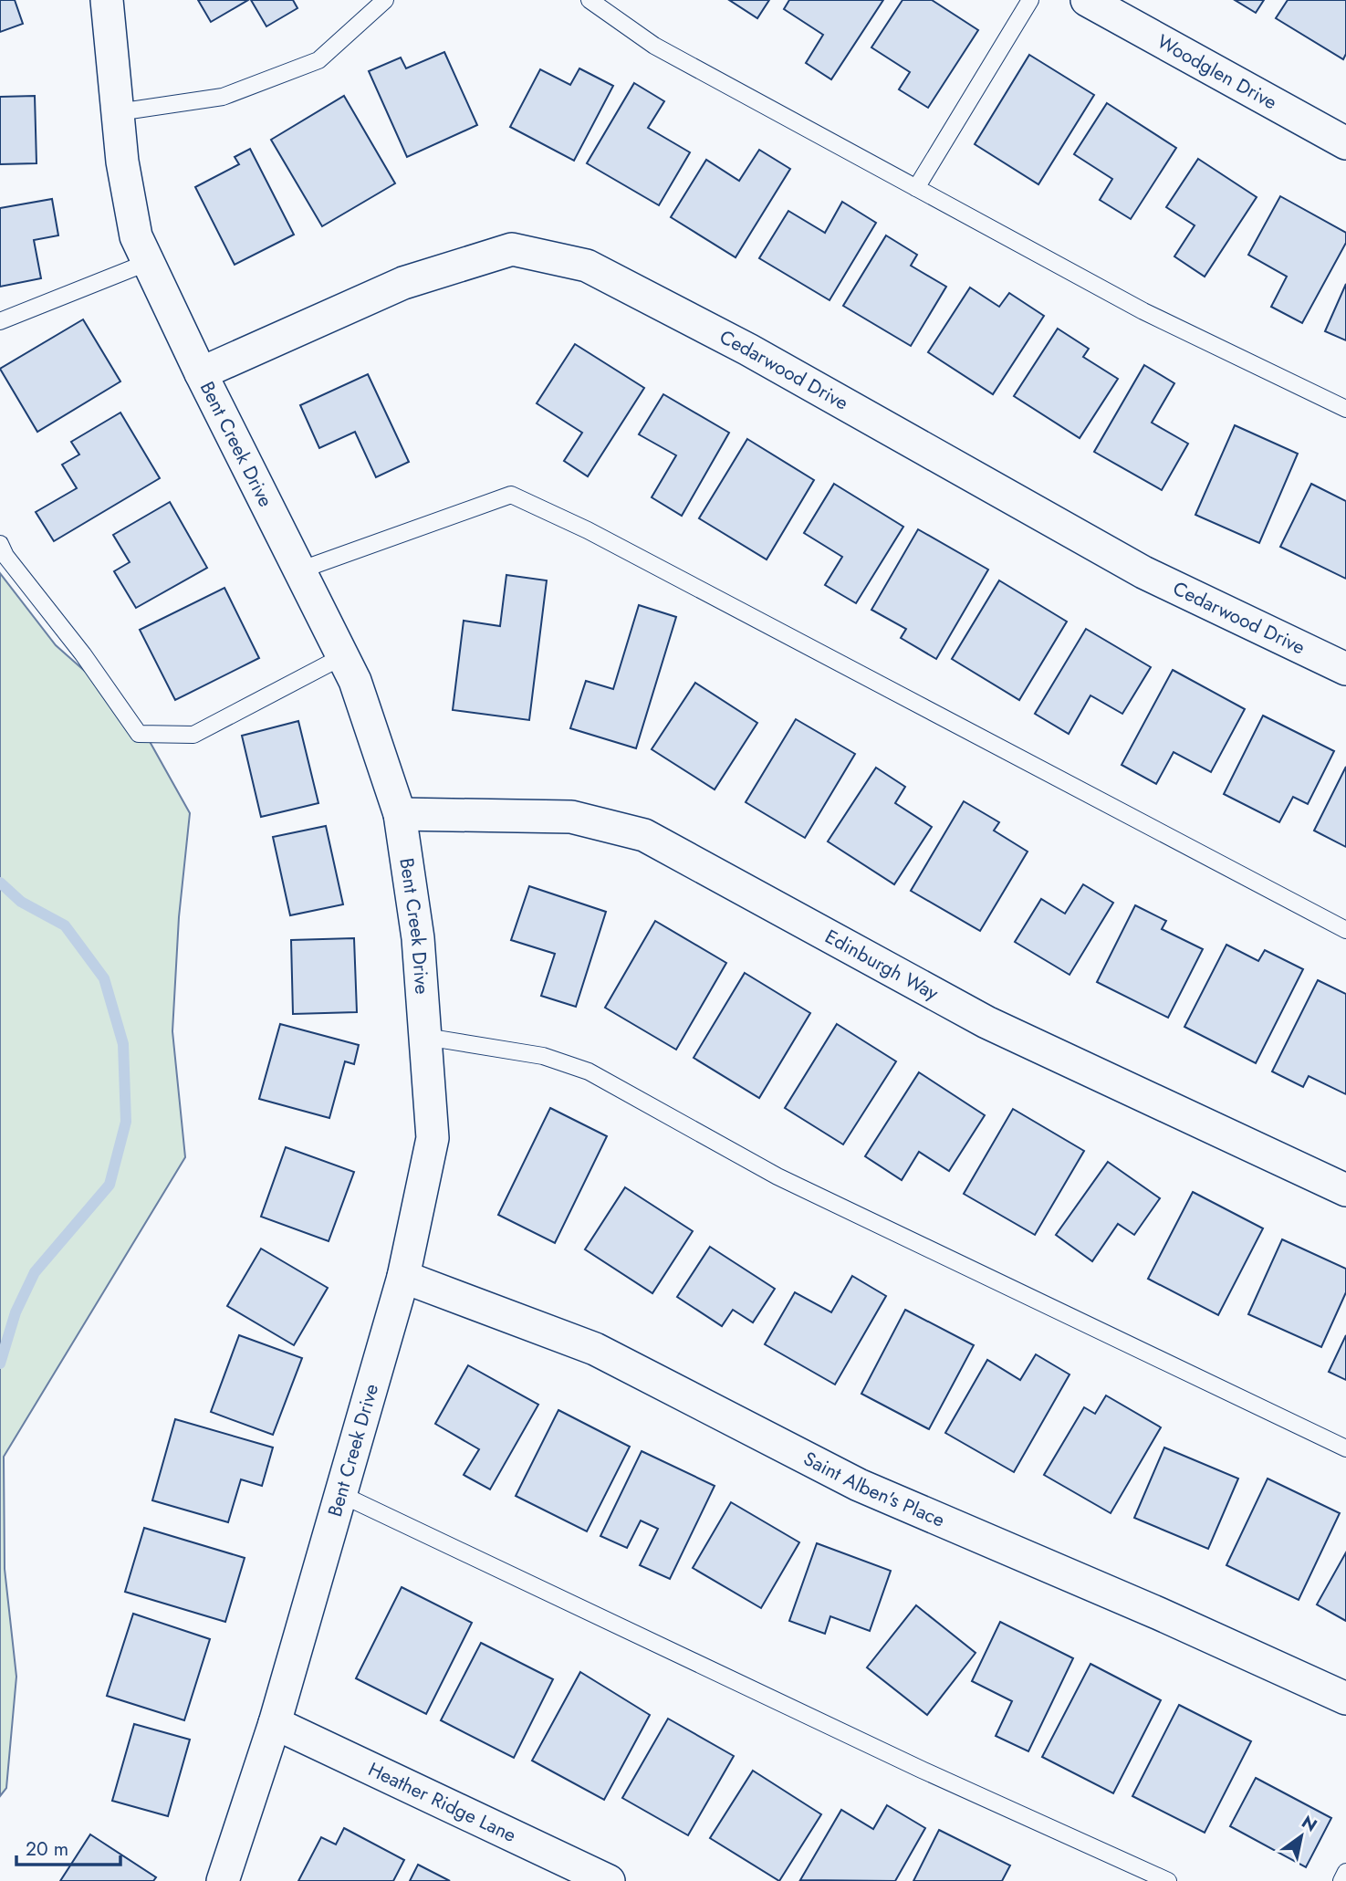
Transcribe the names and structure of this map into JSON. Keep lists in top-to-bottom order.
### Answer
{
  "streets": {
    "street": [
      "Woodglen Drive",
      "Cedarwood Drive",
      "Bent Creek Drive",
      "Edinburgh Way",
      "Saint Alben's Place",
      "Heather Ridge Lane"
    ]
  },
  "crossings": [
    ["Cedarwood Drive", "Bent Creek Drive"],
    ["Bent Creek Drive", "Edinburgh Way"],
    ["Bent Creek Drive", "Saint Alben's Place"],
    ["Bent Creek Drive", "Heather Ridge Lane"]
  ],
  "scale_bar": "20 m",
  "north": "top right"
}
